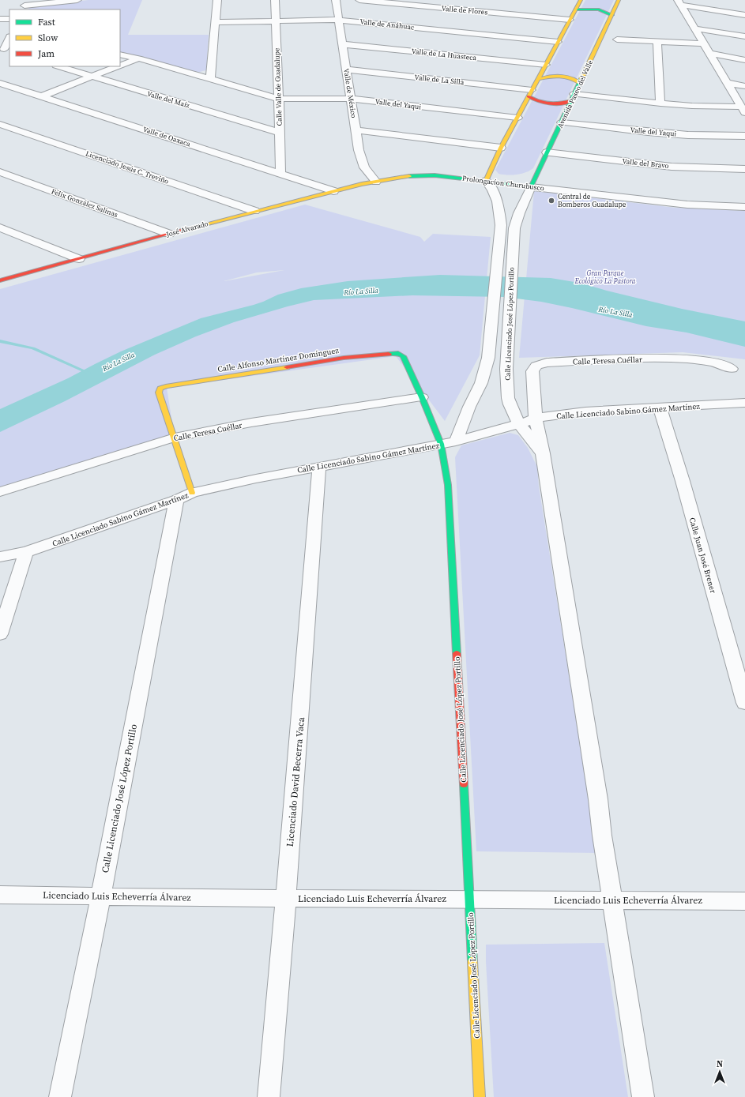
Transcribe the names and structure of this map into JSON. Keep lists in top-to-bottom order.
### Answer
{
  "streets": {
    "street": [
      "Valle de Flores",
      "Valle de Anáhuac",
      "Valle de La Huasteca",
      "Valle de La Silla",
      "Calle Valle de Guadalupe",
      "Valle de México",
      "Avenida Paseo del Valle",
      "Valle del Maíz",
      "Valle del Yaqui",
      "Valle de Oaxaca",
      "Valle del Bravo",
      "Licenciado Jesús C. Treviño",
      "Prolongacíon Churubusco",
      "Félix González Salinas",
      "José Alvarado",
      "Calle Licenciado José López Portillo",
      "Calle Alfonso Martínez Domínguez",
      "Calle Teresa Cuéllar",
      "Calle Licenciado Sabino Gámez Martínez",
      "Calle Juan José Brener",
      "Licenciado David Becerra Vaca",
      "Licenciado Luis Echeverría Álvarez"
    ]
  },
  "crossings": [
    ["Valle de Anáhuac", "Calle Valle de Guadalupe"],
    ["Valle de Anáhuac", "Valle de México"],
    ["Valle de La Huasteca", "Valle de México"],
    ["Valle de La Silla", "Valle de México"],
    ["Calle Valle de Guadalupe", "Valle del Maíz"],
    ["Calle Valle de Guadalupe", "Valle del Yaqui"],
    ["Calle Valle de Guadalupe", "Valle de Oaxaca"],
    ["Valle de México", "Valle del Yaqui"],
    ["Valle de México", "Prolongacíon Churubusco"],
    ["Valle de México", "José Alvarado"],
    ["Avenida Paseo del Valle", "Valle del Yaqui"],
    ["Avenida Paseo del Valle", "Valle del Bravo"],
    ["Avenida Paseo del Valle", "Prolongacíon Churubusco"],
    ["Avenida Paseo del Valle", "Calle Licenciado José López Portillo"],
    ["Valle de Oaxaca", "José Alvarado"],
    ["Licenciado Jesús C. Treviño", "José Alvarado"],
    ["Prolongacíon Churubusco", "José Alvarado"],
    ["Prolongacíon Churubusco", "Calle Licenciado José López Portillo"],
    ["Félix González Salinas", "José Alvarado"],
    ["Calle Licenciado José López Portillo", "Calle Alfonso Martínez Domínguez"],
    ["Calle Licenciado José López Portillo", "Calle Teresa Cuéllar"],
    ["Calle Licenciado José López Portillo", "Calle Licenciado Sabino Gámez Martínez"],
    ["Calle Licenciado José López Portillo", "Licenciado Luis Echeverría Álvarez"],
    ["Calle Alfonso Martínez Domínguez", "Calle Teresa Cuéllar"],
    ["Calle Teresa Cuéllar", "Calle Licenciado Sabino Gámez Martínez"],
    ["Calle Licenciado Sabino Gámez Martínez", "Calle Juan José Brener"],
    ["Calle Licenciado Sabino Gámez Martínez", "Licenciado David Becerra Vaca"],
    ["Licenciado David Becerra Vaca", "Licenciado Luis Echeverría Álvarez"]
  ],
  "water": ["Río La Silla"],
  "parks": ["Gran Parque Ecológico La Pastora"],
  "places": ["Central de Bomberos Guadalupe"],
  "legend": ["Fast", "Slow", "Jam"],
  "north": "top"
}
